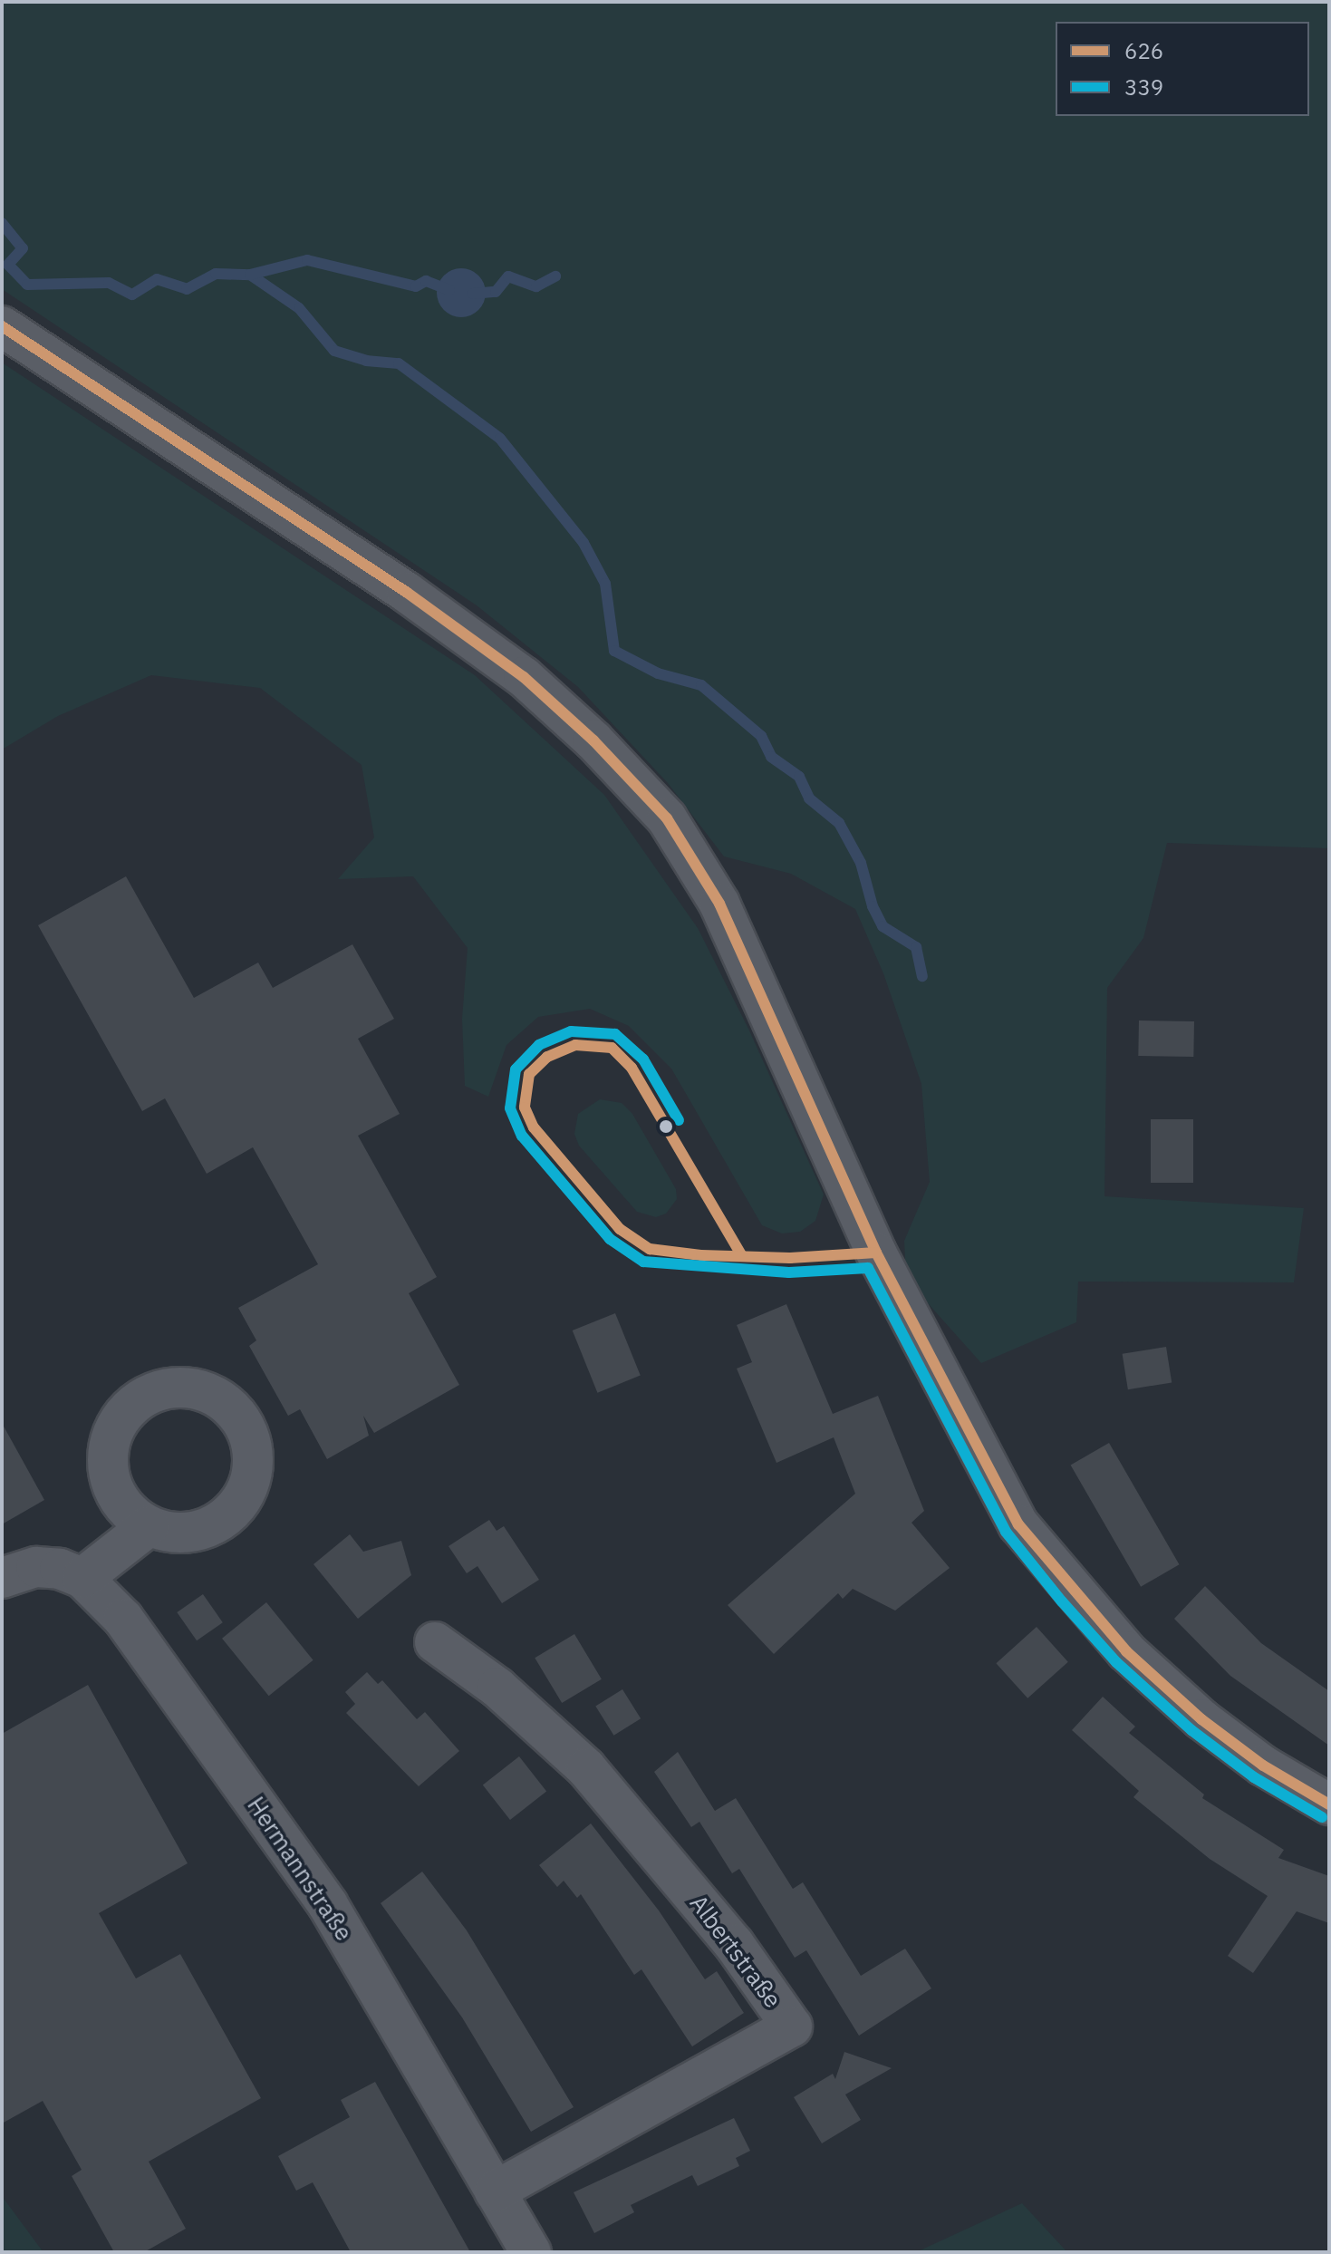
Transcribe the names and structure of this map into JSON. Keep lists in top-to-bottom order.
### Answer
{
  "streets": {
    "street": ["Hermannstraße", "Albertstraße"]
  },
  "crossings": [
    ["Hermannstraße", "Albertstraße"]
  ],
  "lines": ["transit line 626", "transit line 339"],
  "legend": ["626", "339"]
}
